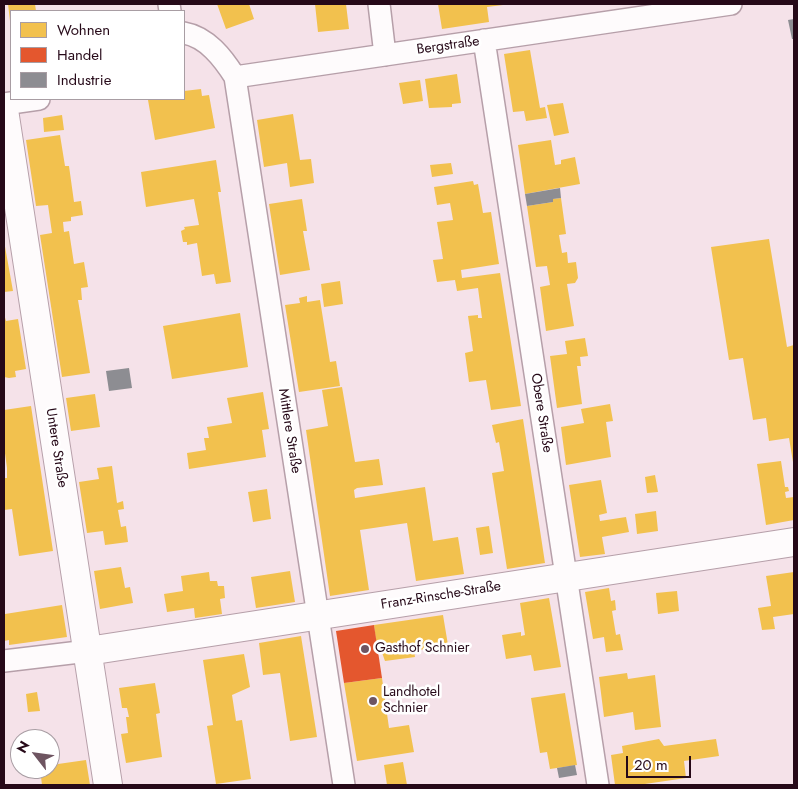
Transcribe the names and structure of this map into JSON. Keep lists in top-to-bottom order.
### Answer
{
  "streets": {
    "street": [
      "Bergstraße",
      "Obere Straße",
      "Mittlere Straße",
      "Untere Straße",
      "Franz-Rinsche-Straße"
    ]
  },
  "crossings": [
    ["Bergstraße", "Obere Straße"],
    ["Bergstraße", "Mittlere Straße"],
    ["Obere Straße", "Franz-Rinsche-Straße"],
    ["Mittlere Straße", "Franz-Rinsche-Straße"],
    ["Untere Straße", "Franz-Rinsche-Straße"]
  ],
  "places": ["Gasthof Schnier", "Landhotel Schnier"],
  "legend": ["Wohnen", "Handel", "Industrie"],
  "scale_bar": "20 m",
  "north": "top left"
}
